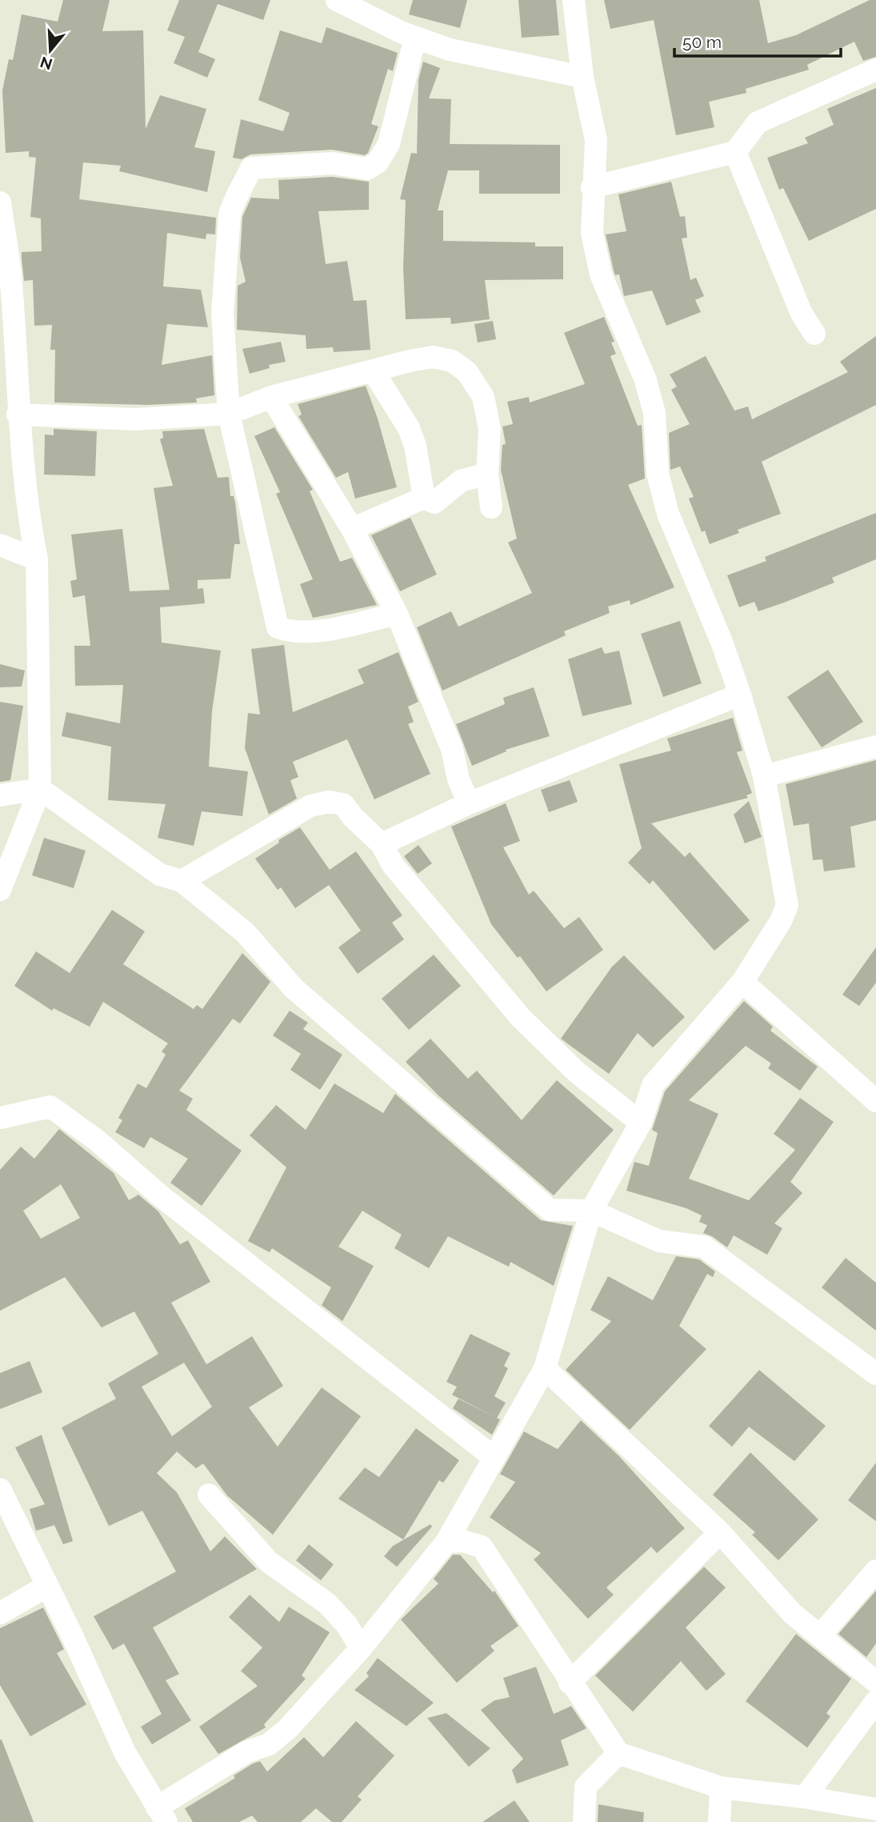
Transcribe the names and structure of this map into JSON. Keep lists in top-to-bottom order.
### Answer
{
  "scale_bar": "50 m",
  "north": "bottom"
}
